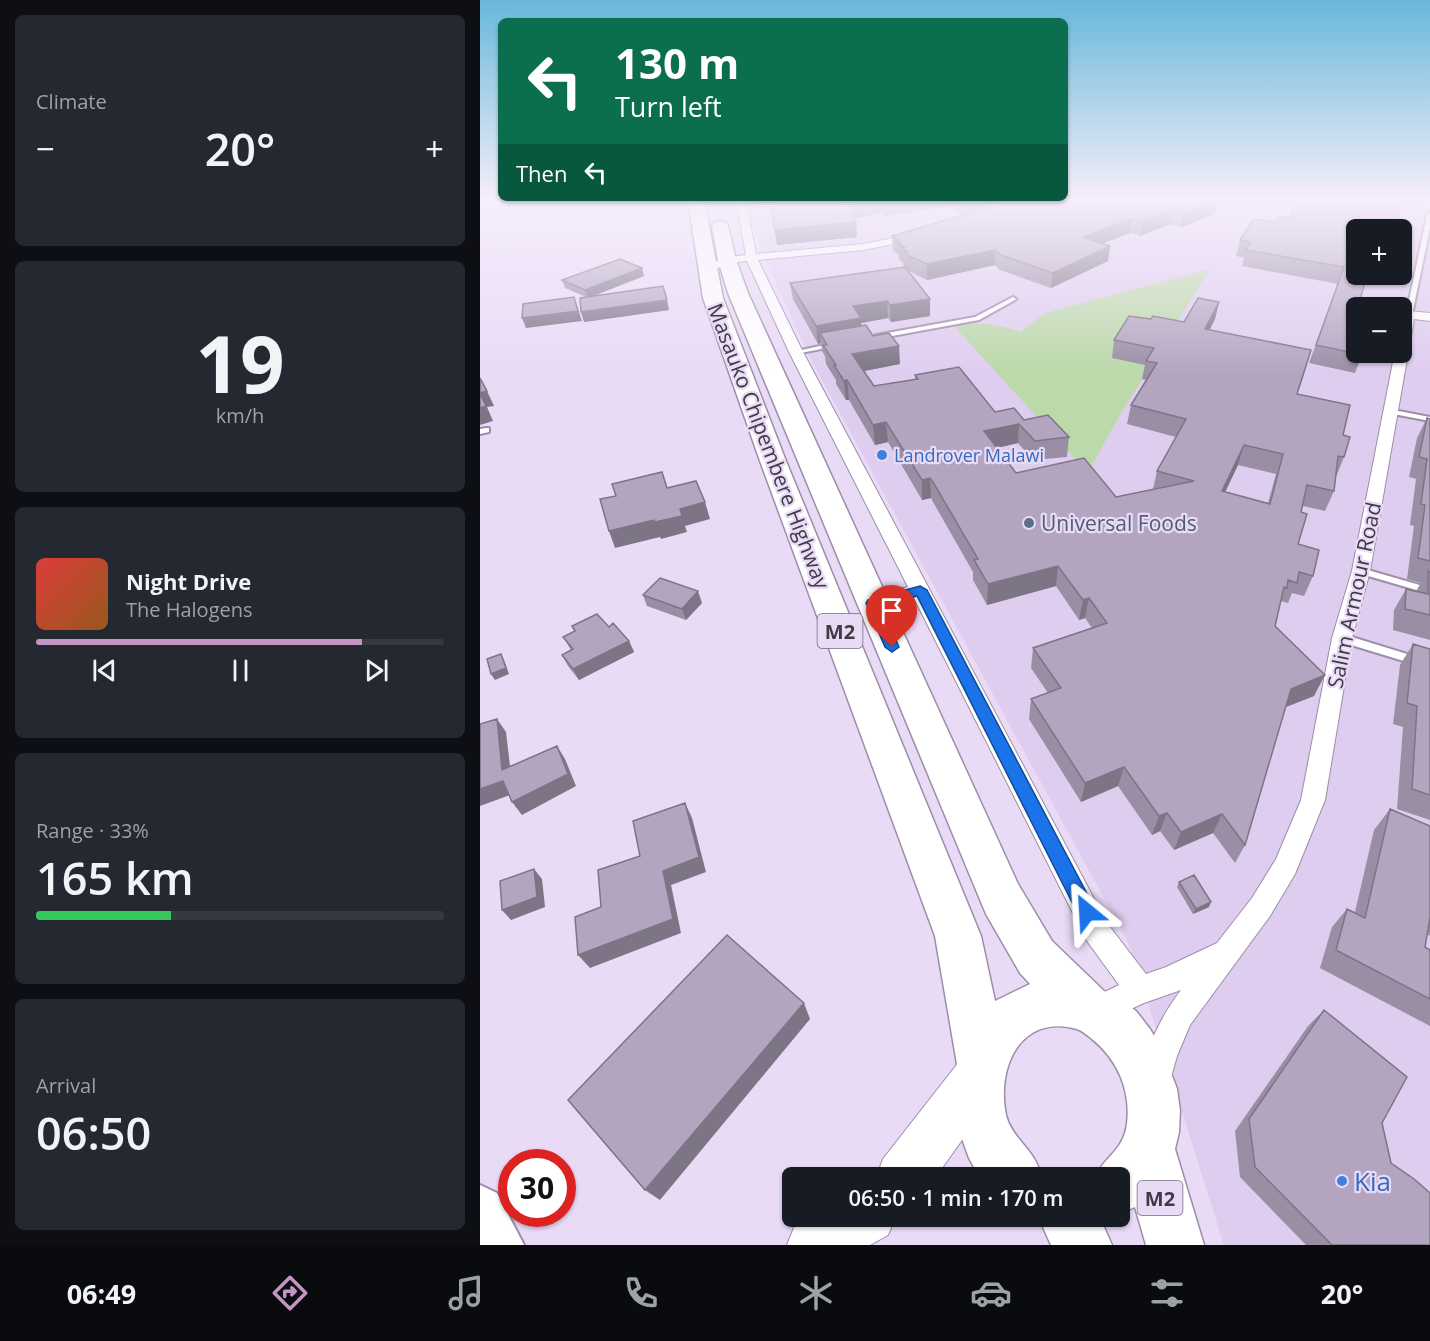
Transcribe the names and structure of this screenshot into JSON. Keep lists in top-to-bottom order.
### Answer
{
  "streets": {
    "highway": ["Masauko Chipembere Highway", "M2"],
    "street": ["Salim Armour Road"]
  },
  "crossings": [
    ["Masauko Chipembere Highway", "Salim Armour Road"],
    ["Masauko Chipembere Highway", "M2"],
    ["Salim Armour Road", "M2"]
  ],
  "places": ["Landrover Malawi", "Universal Foods", "Kia"],
  "page": {
    "tile": [
      "Climate",
      ["19", "km/h"],
      ["Range · 33%", "165 km"],
      ["Arrival", "06:50"]
    ],
    "turn": ["130 m", "Turn left"],
    "heat": ["−", "20°", "+"],
    "then": "Then",
    "map_buttons": ["+", "−"],
    "song": ["Night Drive", "The Halogens"],
    "limit": "30",
    "trip": "06:50 · 1 min · 170 m",
    "tabs": ["06:49", "20°"]
  }
}
